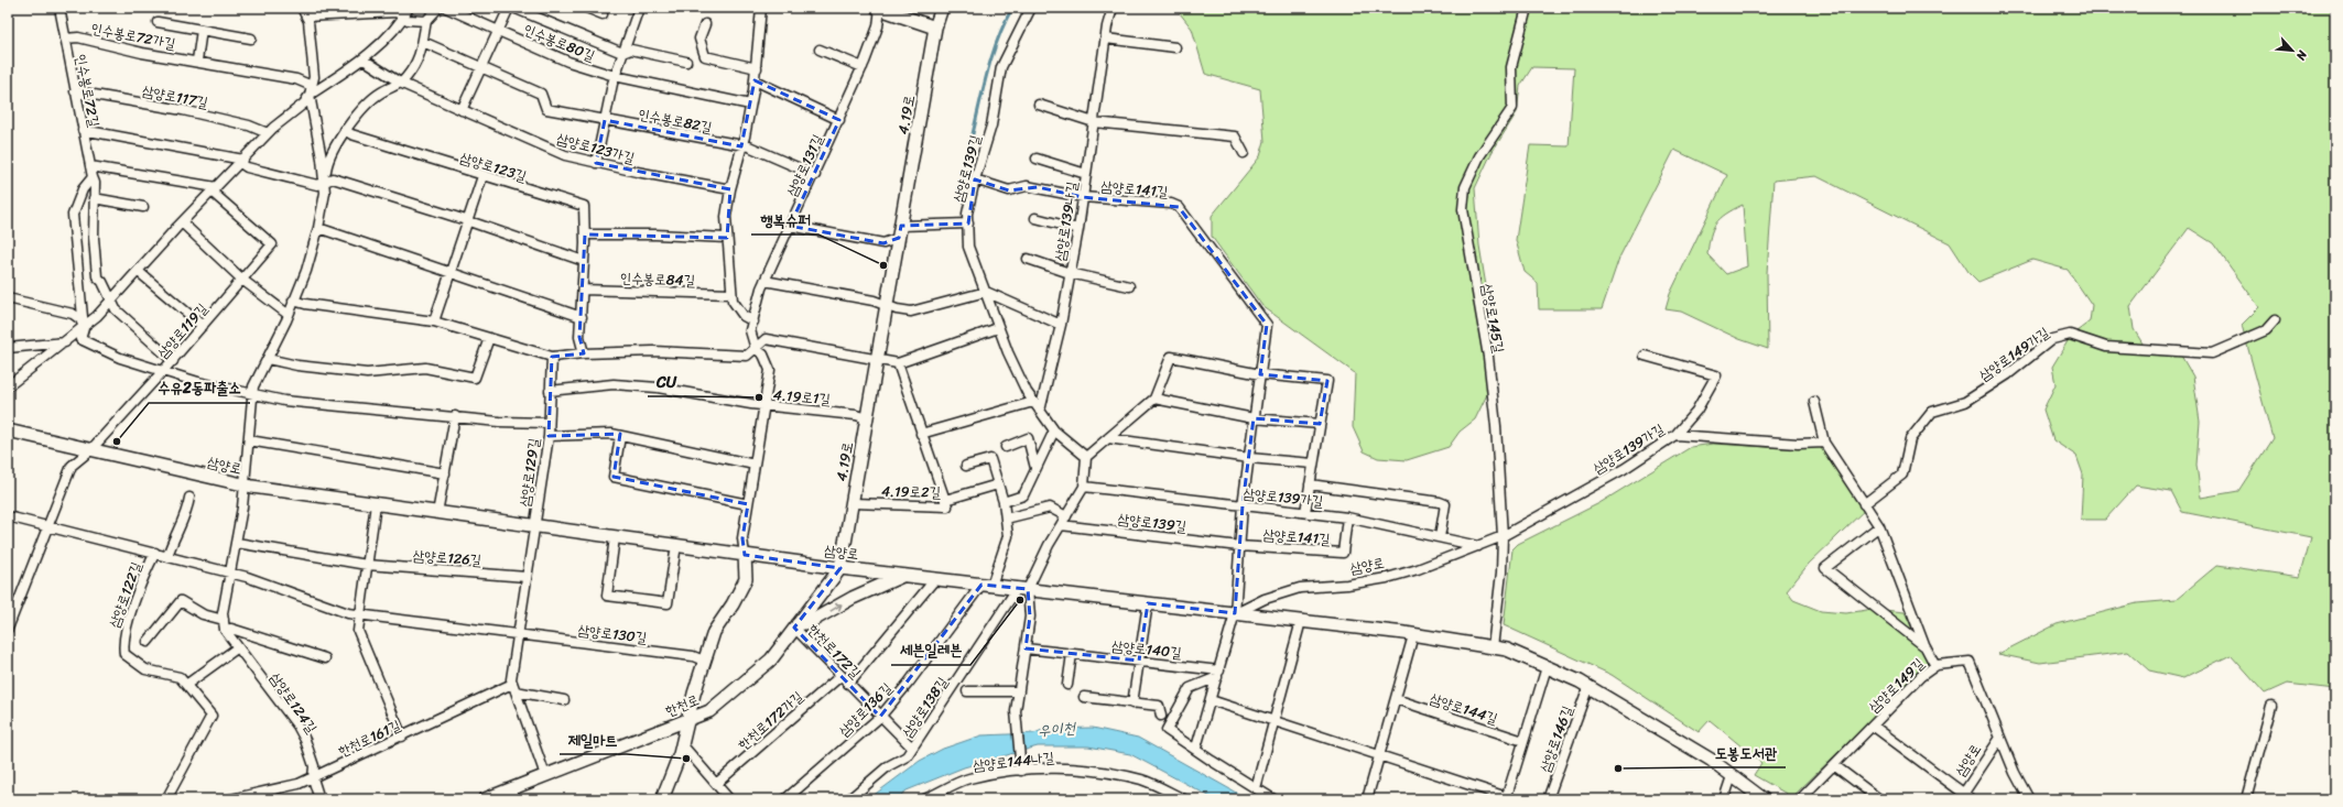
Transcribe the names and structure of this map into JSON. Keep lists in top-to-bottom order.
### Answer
{
  "streets": {
    "main road": ["4.19로", "삼양로", "한천로"],
    "street": [
      "인수봉로72가길",
      "인수봉로80길",
      "인수봉로72길",
      "삼양로117길",
      "인수봉로82길",
      "삼양로123가길",
      "삼양로131길",
      "삼양로123길",
      "삼양로139길",
      "삼양로141길",
      "삼양로139나길",
      "인수봉로84길",
      "삼양로145길",
      "삼양로119길",
      "삼양로149가길",
      "4.19로1길",
      "삼양로139가길",
      "삼양로129길",
      "4.19로2길",
      "삼양로126길",
      "삼양로122길",
      "삼양로130길",
      "삼양로140길",
      "한천로172길",
      "삼양로149길",
      "삼양로124길",
      "삼양로138길",
      "삼양로144길",
      "삼양로136길",
      "한천로172가길",
      "한천로161길",
      "삼양로146길",
      "삼양로144나길"
    ]
  },
  "crossings": [
    ["인수봉로72가길", "인수봉로72길"],
    ["인수봉로72길", "삼양로117길"],
    ["4.19로", "4.19로1길"],
    ["4.19로", "삼양로"],
    ["4.19로", "4.19로2길"],
    ["4.19로", "한천로"],
    ["삼양로131길", "4.19로1길"],
    ["삼양로131길", "삼양로"],
    ["삼양로123길", "인수봉로84길"],
    ["삼양로139길", "삼양로141길"],
    ["삼양로139길", "삼양로139나길"],
    ["삼양로141길", "삼양로139나길"],
    ["삼양로141길", "삼양로139가길"],
    ["삼양로141길", "삼양로"],
    ["삼양로141길", "삼양로140길"],
    ["삼양로145길", "삼양로139가길"],
    ["삼양로145길", "삼양로"],
    ["삼양로119길", "삼양로"],
    ["삼양로119길", "삼양로122길"],
    ["4.19로1길", "삼양로129길"],
    ["삼양로139가길", "삼양로"],
    ["삼양로", "삼양로129길"],
    ["삼양로", "삼양로149길"],
    ["삼양로", "한천로"],
    ["삼양로", "삼양로138길"],
    ["삼양로", "삼양로136길"],
    ["삼양로", "삼양로146길"],
    ["한천로172길", "한천로"],
    ["한천로172길", "삼양로138길"],
    ["한천로172길", "삼양로136길"],
    ["한천로172길", "한천로172가길"],
    ["삼양로124길", "한천로161길"]
  ],
  "water": ["우이천"],
  "places": [
    "행복슈퍼",
    "CU",
    "수유2동파출소",
    "세븐일레븐",
    "제일마트",
    "도봉도서관"
  ],
  "north": "bottom right"
}
